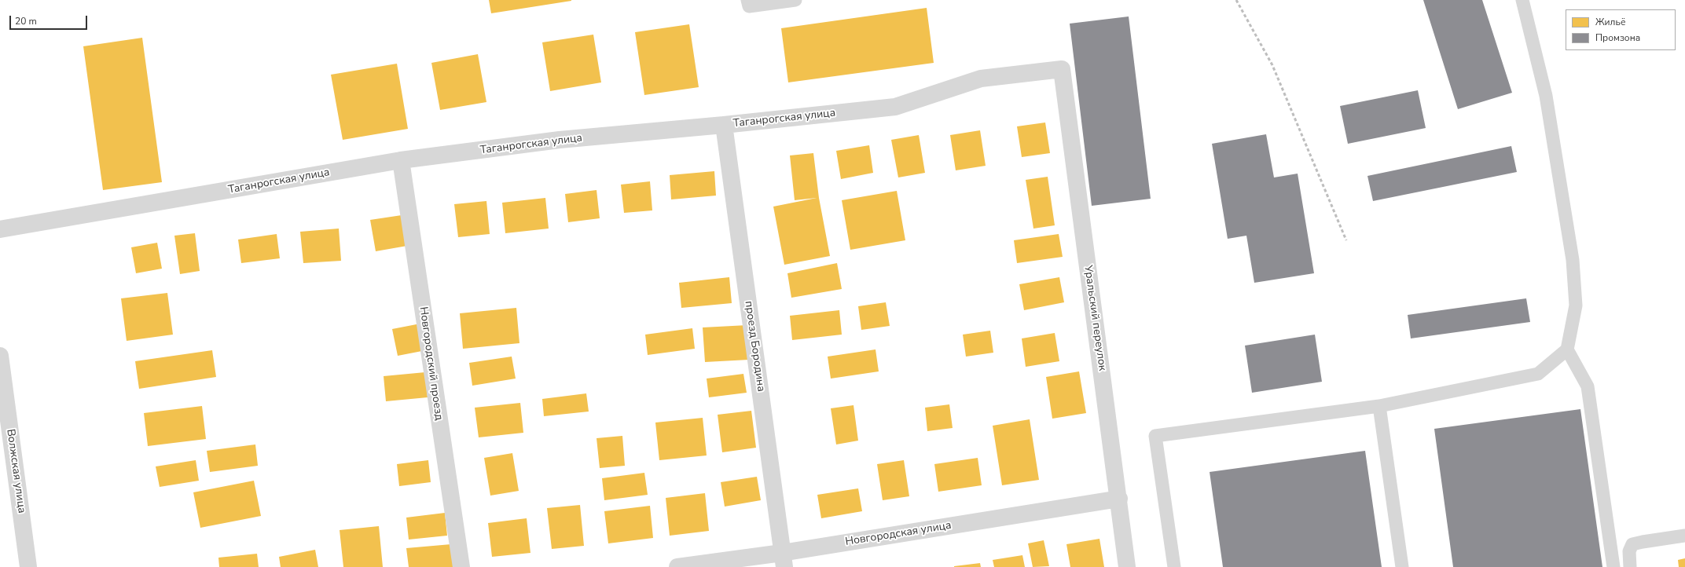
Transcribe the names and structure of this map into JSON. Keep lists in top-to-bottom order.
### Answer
{
  "streets": {
    "street": [
      "Таганрогская улица",
      "Уральский переулок",
      "проезд Бородина",
      "Новгородский проезд",
      "Волжская улица",
      "Новгородская улица"
    ]
  },
  "crossings": [
    ["Таганрогская улица", "Уральский переулок"],
    ["Таганрогская улица", "проезд Бородина"],
    ["Таганрогская улица", "Новгородский проезд"],
    ["Уральский переулок", "Новгородская улица"],
    ["проезд Бородина", "Новгородская улица"]
  ],
  "legend": ["Жильё", "Промзона"],
  "scale_bar": "20 m"
}
